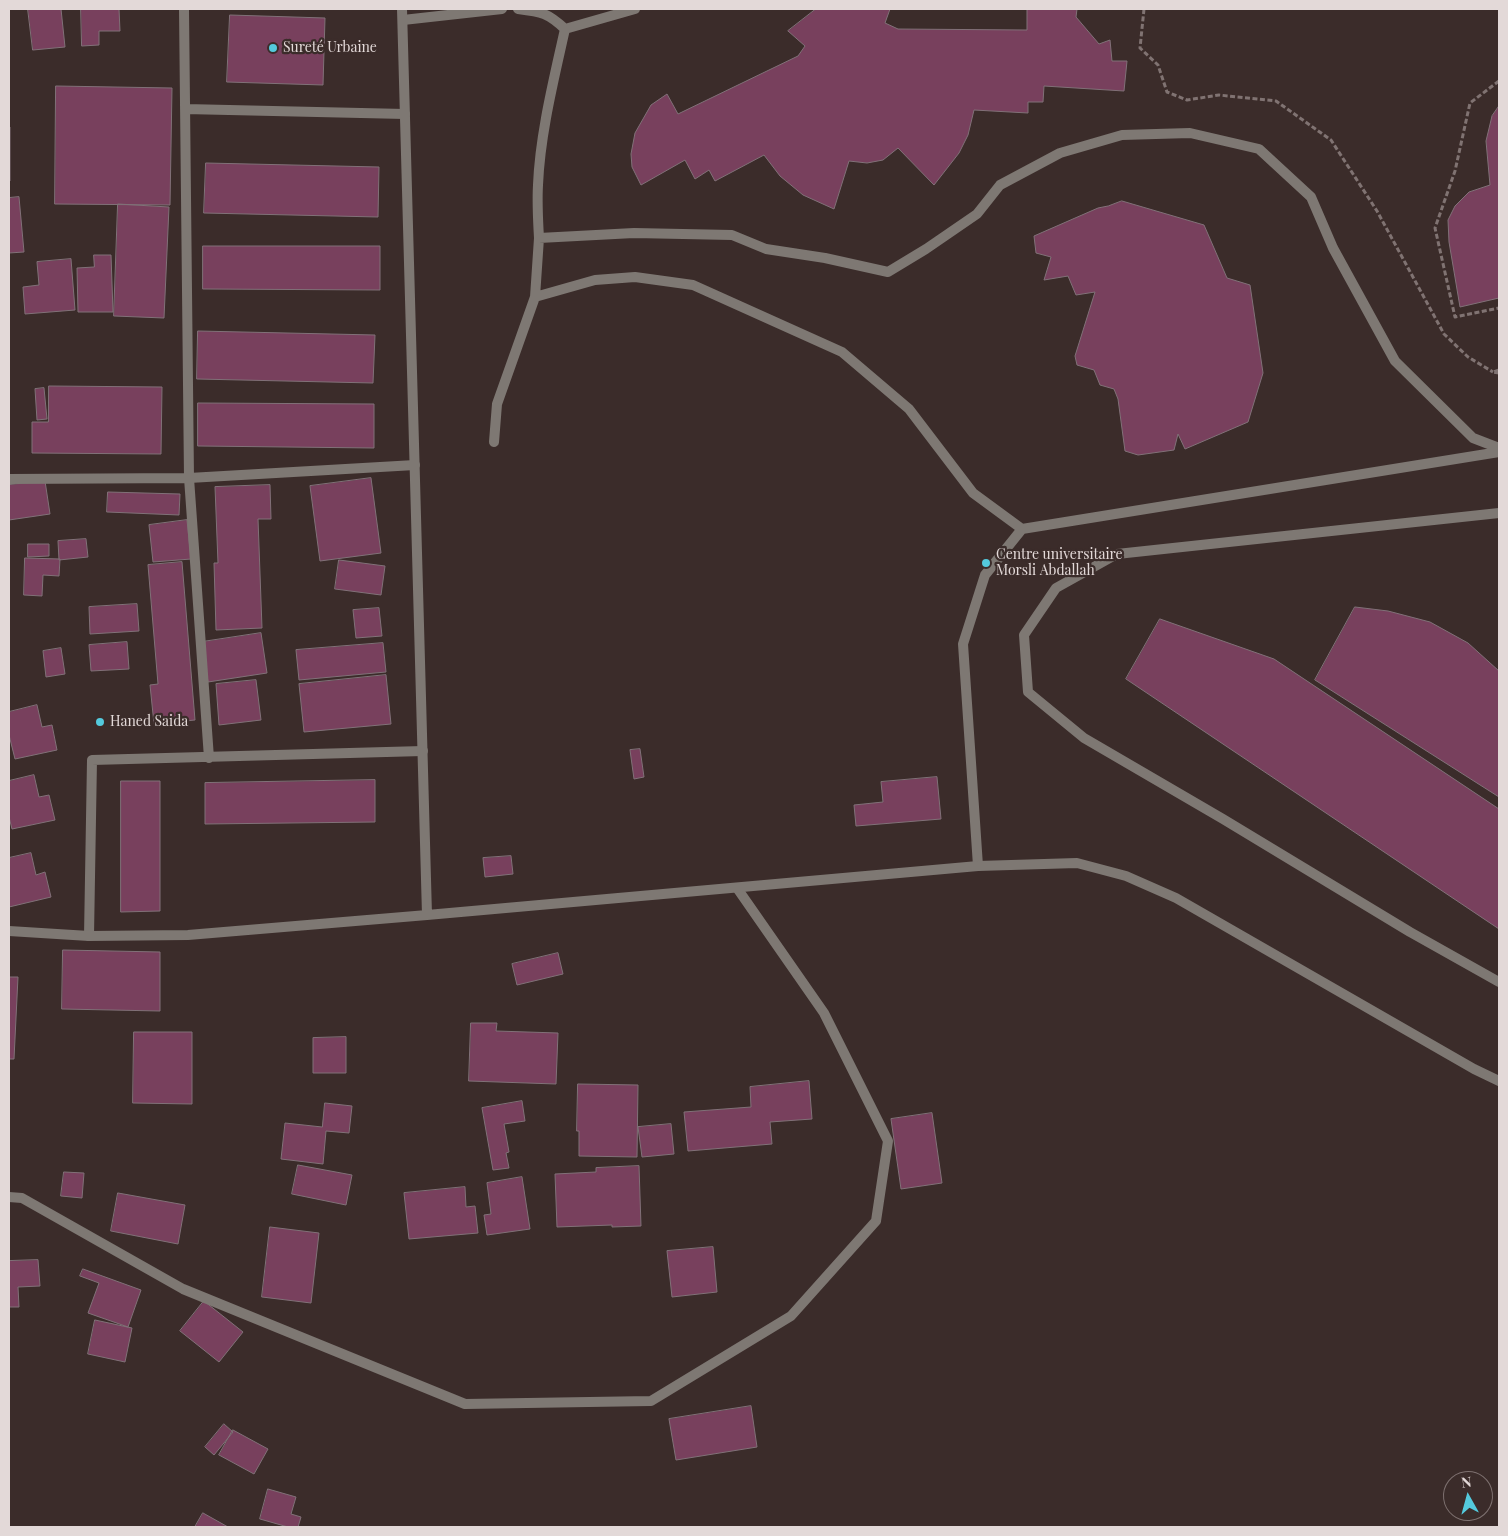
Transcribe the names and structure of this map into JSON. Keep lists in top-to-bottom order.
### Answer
{
  "places": ["Sureté Urbaine", "Centre universitaire Morsli Abdallah", "Haned Saida"],
  "north": "top"
}
